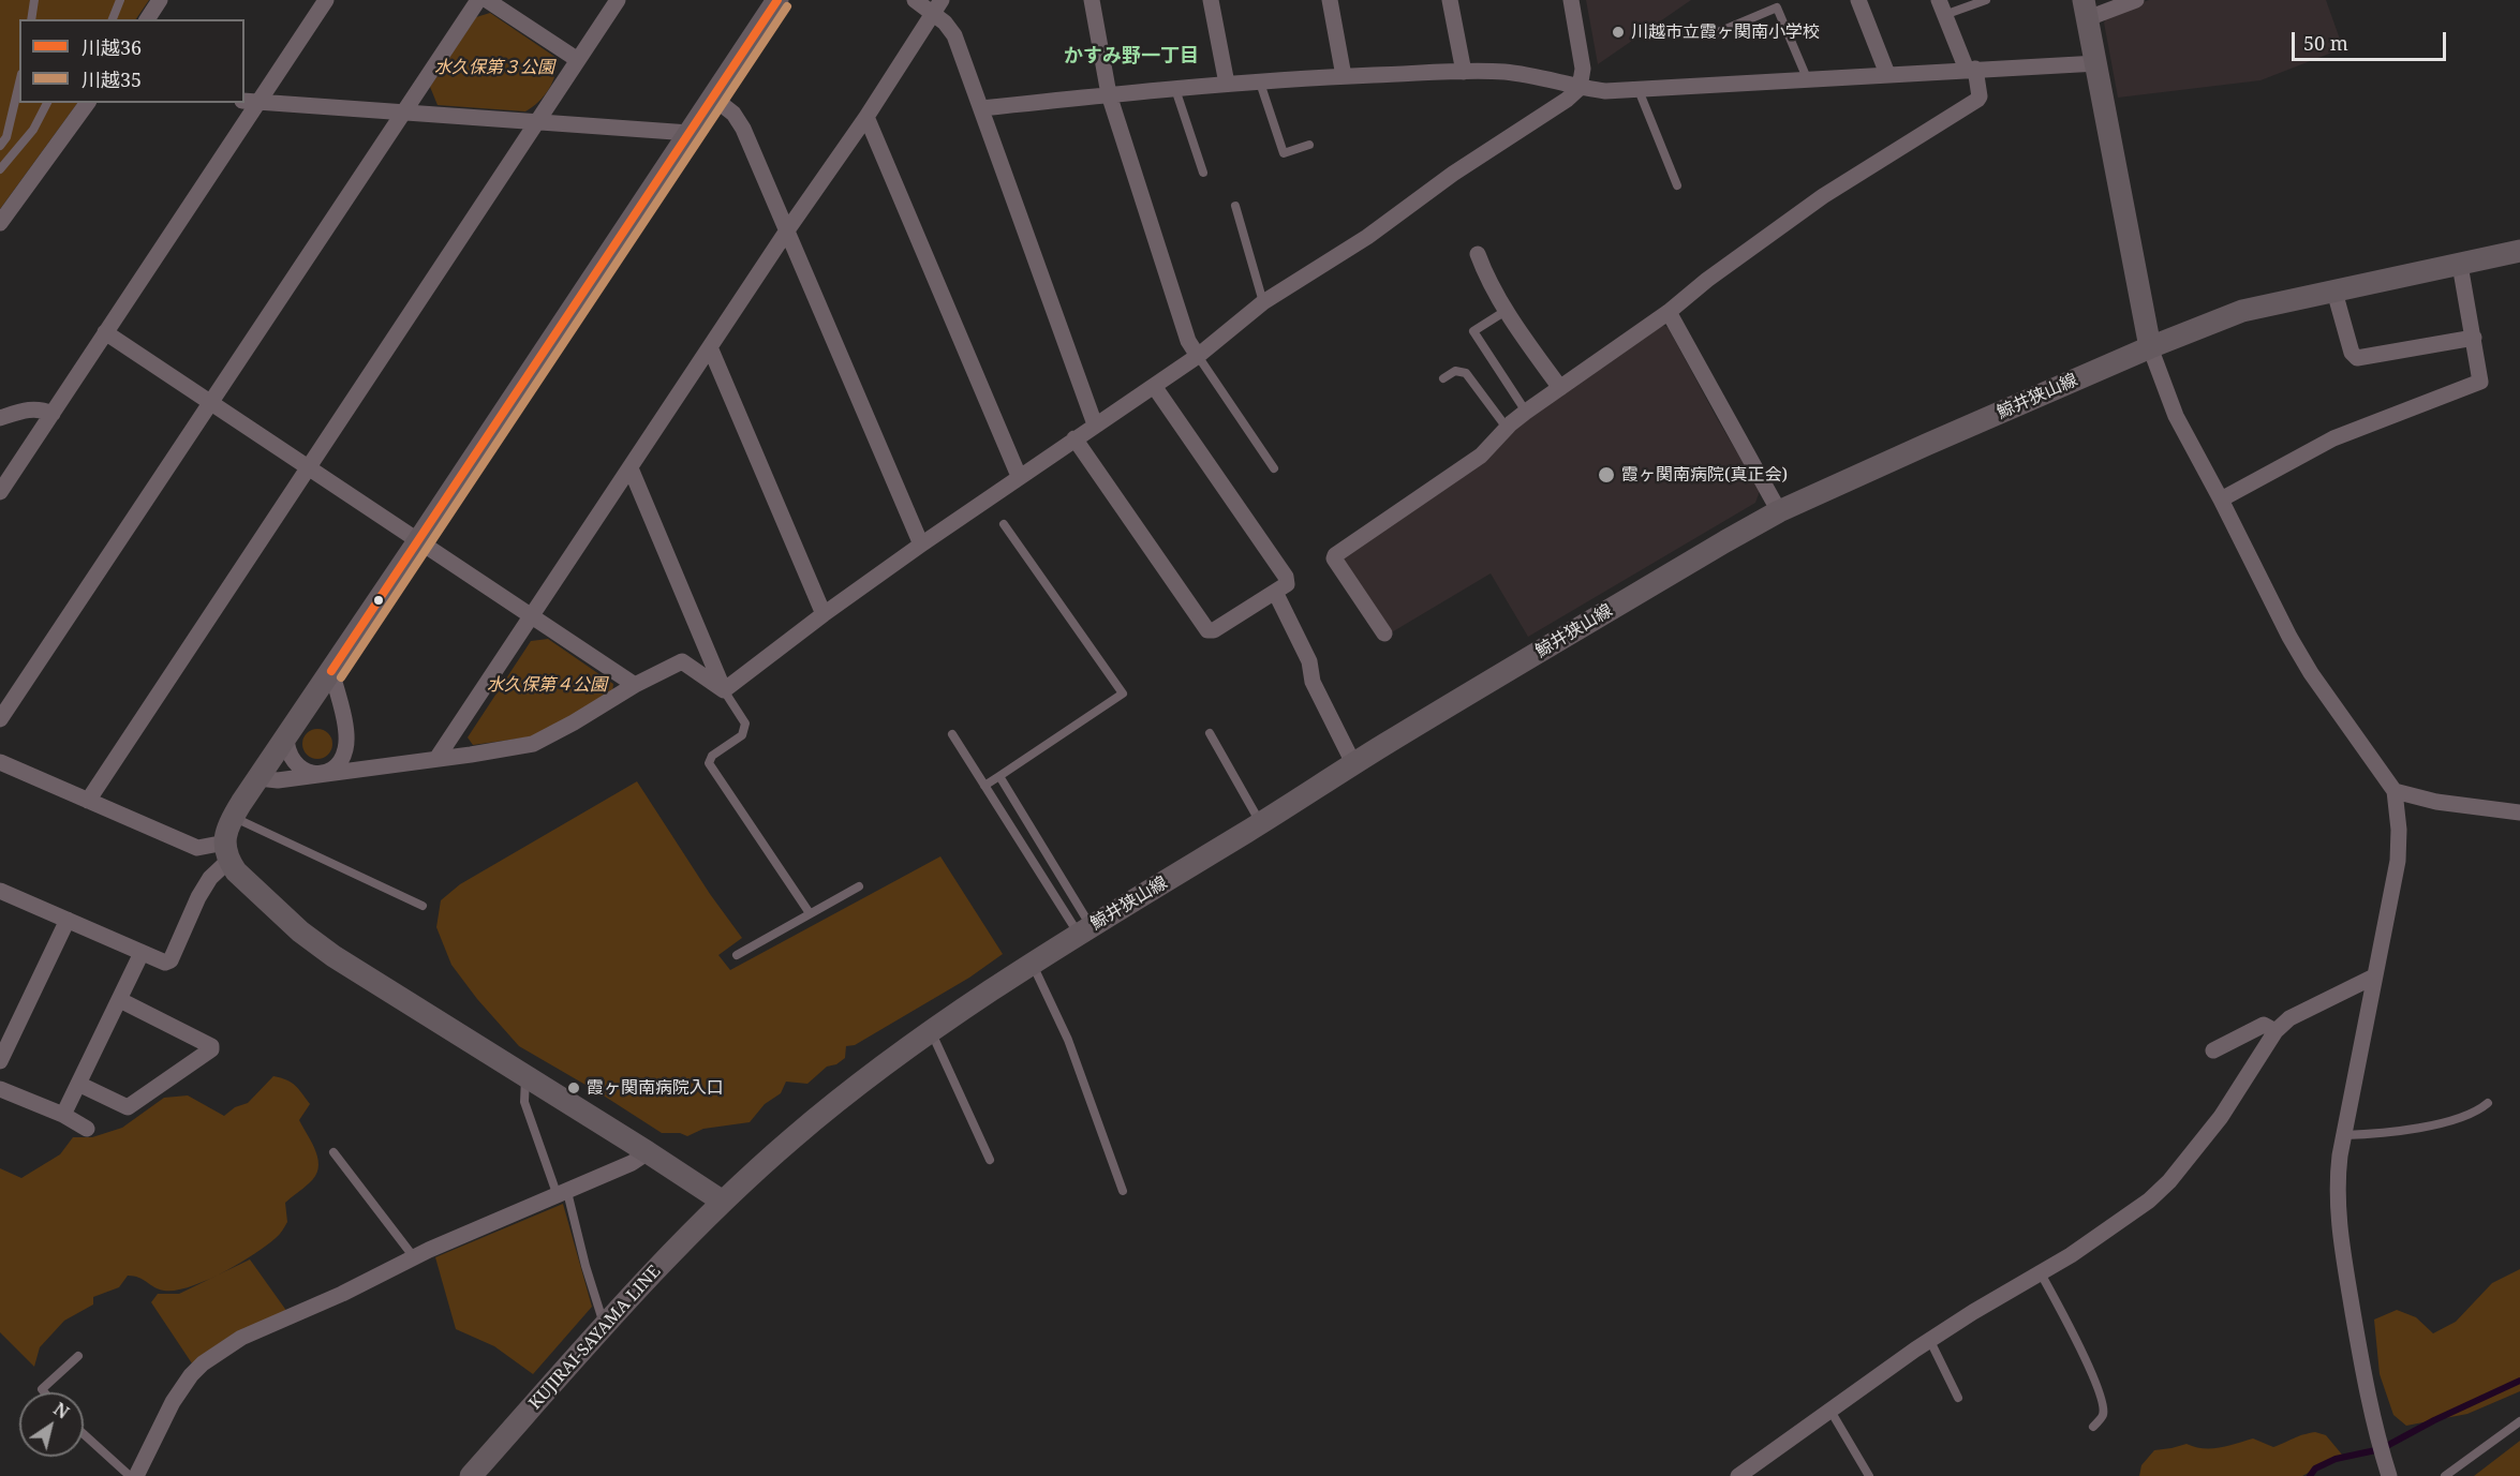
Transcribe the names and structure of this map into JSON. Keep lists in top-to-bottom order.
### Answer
{
  "streets": {
    "main road": ["鯨井狭山線", "KUJIRAI-SAYAMA LINE"]
  },
  "crossings": [
    ["鯨井狭山線", "KUJIRAI-SAYAMA LINE"]
  ],
  "districts": ["かすみ野一丁目"],
  "parks": ["水久保第３公園", "水久保第４公園"],
  "places": ["川越市立霞ヶ関南小学校", "霞ヶ関南病院(真正会)", "霞ヶ関南病院入口"],
  "lines": ["transit line 川越36", "transit line 川越35"],
  "legend": ["川越36", "川越35"],
  "scale_bar": "50 m",
  "north": "top right"
}
